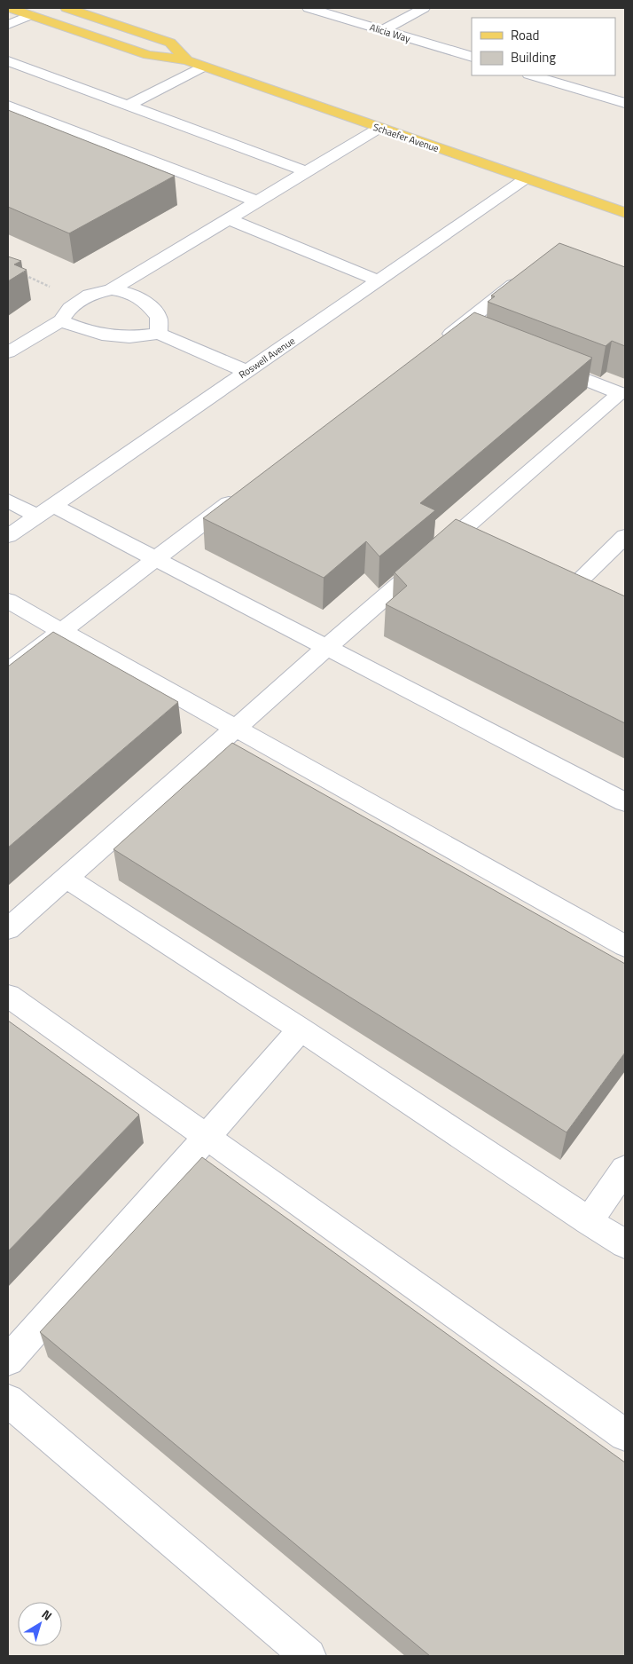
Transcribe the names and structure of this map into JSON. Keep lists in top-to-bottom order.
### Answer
{
  "streets": {
    "main road": ["Schaefer Avenue"],
    "street": ["Alicia Way", "Roswell Avenue"]
  },
  "crossings": [
    ["Schaefer Avenue", "Roswell Avenue"]
  ],
  "legend": ["Road", "Building"],
  "north": "top right"
}
